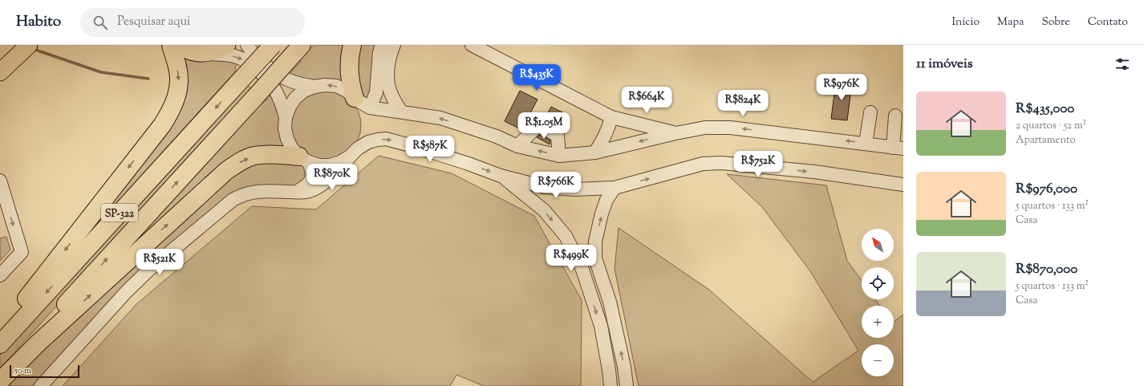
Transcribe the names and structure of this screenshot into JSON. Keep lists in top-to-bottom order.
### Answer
{
  "streets": {
    "highway": ["SP-322"]
  },
  "scale_bar": "50 m",
  "north": "top left",
  "page": {
    "header": "Habito",
    "search": "Pesquisar aqui",
    "nav": [
      "Início",
      "Mapa",
      "Sobre",
      "Contato"
    ],
    "heading": "11 imóveis",
    "price": [
      "R$435K",
      "R$976K",
      "R$664K",
      "R$824K",
      "R$1.05M",
      "R$587K",
      "R$752K",
      "R$870K",
      "R$766K",
      "R$499K",
      "R$521K"
    ],
    "list": [
      {
        "name": "R$435,000",
        "note": "2 quartos · 52 m² · Apartamento"
      },
      {
        "name": "R$976,000",
        "note": "5 quartos · 133 m² · Casa"
      },
      {
        "name": "R$870,000",
        "note": "5 quartos · 133 m² · Casa"
      }
    ],
    "map_buttons": ["+", "−"],
    "scale": "50 m"
  }
}
